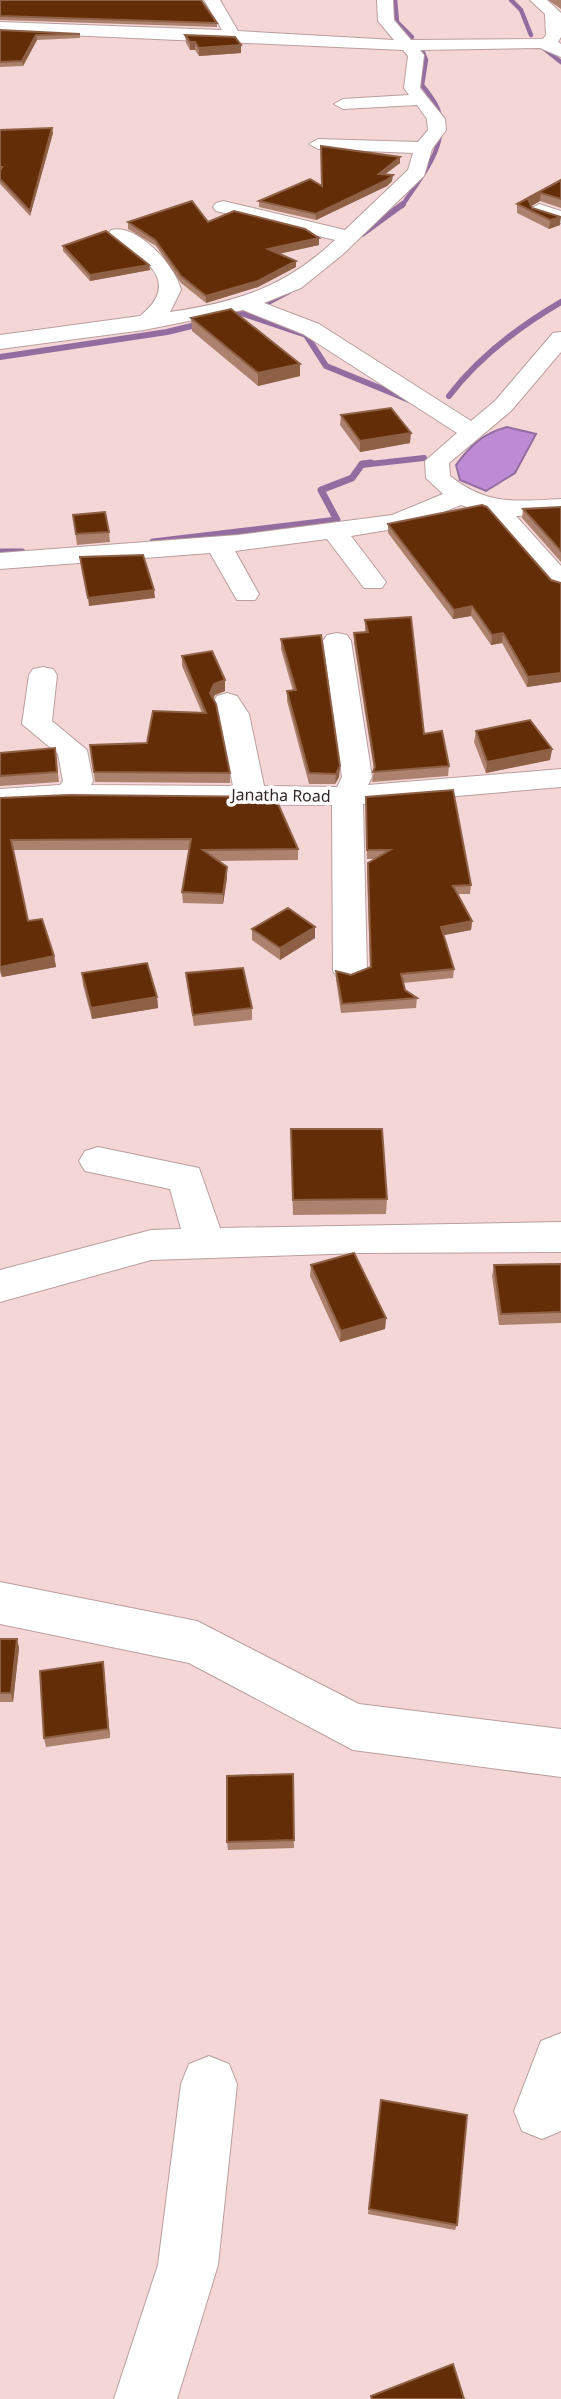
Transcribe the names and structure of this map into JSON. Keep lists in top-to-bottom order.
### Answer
{
  "streets": {
    "street": ["Janatha Road"]
  }
}
